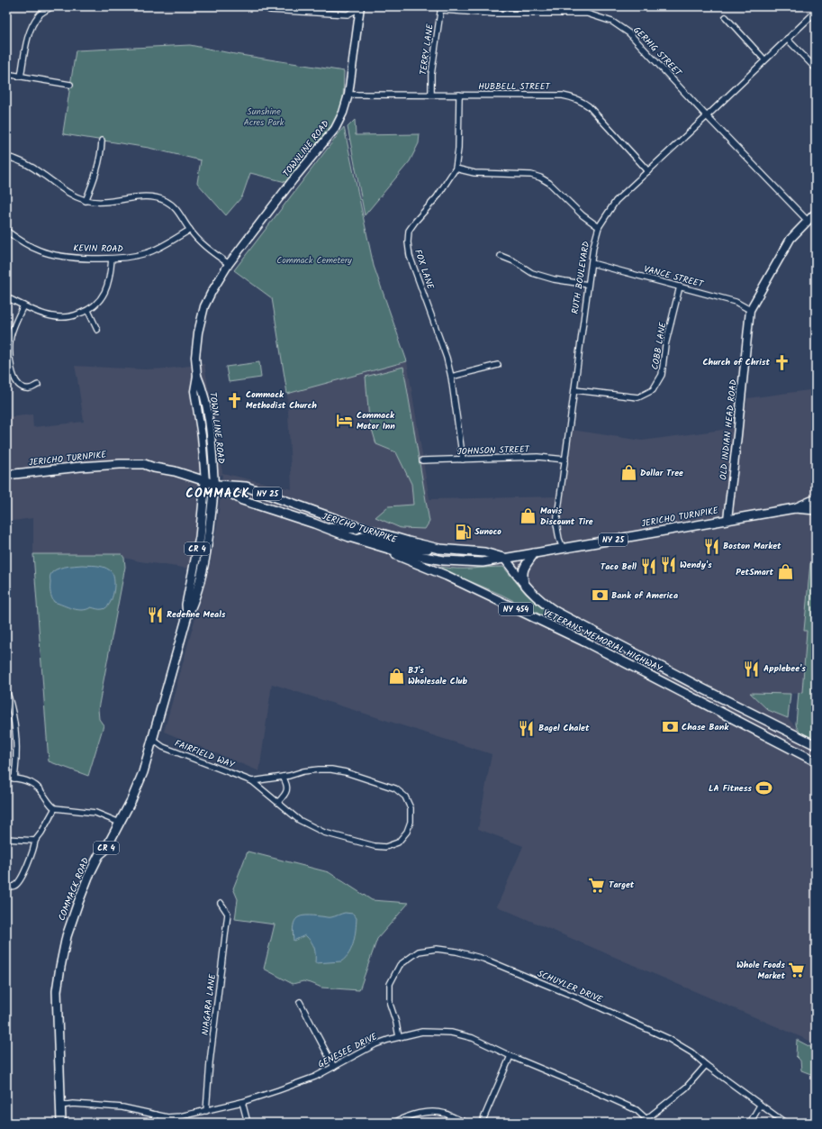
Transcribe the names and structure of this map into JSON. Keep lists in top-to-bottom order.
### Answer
{
  "streets": {
    "main road": [
      "TOWNLINE ROAD",
      "TOWN LINE ROAD",
      "OLD INDIAN HEAD ROAD",
      "JERICHO TURNPIKE",
      "NY 25",
      "CR 4",
      "NY 454",
      "VETERANS MEMORIAL HIGHWAY",
      "COMMACK ROAD"
    ],
    "street": [
      "TERRY LANE",
      "GERHIG STREET",
      "HUBBELL STREET",
      "KEVIN ROAD",
      "FOX LANE",
      "VANCE STREET",
      "RUTH BOULEVARD",
      "COBB LANE",
      "JOHNSON STREET",
      "FAIRFIELD WAY",
      "SCHUYLER DRIVE",
      "NIAGARA LANE",
      "GENESEE DRIVE"
    ]
  },
  "crossings": [
    ["TERRY LANE", "GERHIG STREET"],
    ["TERRY LANE", "HUBBELL STREET"],
    ["GERHIG STREET", "RUTH BOULEVARD"],
    ["GERHIG STREET", "OLD INDIAN HEAD ROAD"],
    ["HUBBELL STREET", "TOWNLINE ROAD"],
    ["HUBBELL STREET", "FOX LANE"],
    ["HUBBELL STREET", "RUTH BOULEVARD"],
    ["TOWNLINE ROAD", "TOWN LINE ROAD"],
    ["FOX LANE", "JOHNSON STREET"],
    ["VANCE STREET", "RUTH BOULEVARD"],
    ["VANCE STREET", "COBB LANE"],
    ["VANCE STREET", "OLD INDIAN HEAD ROAD"],
    ["RUTH BOULEVARD", "COBB LANE"],
    ["RUTH BOULEVARD", "JOHNSON STREET"],
    ["RUTH BOULEVARD", "JERICHO TURNPIKE"],
    ["TOWN LINE ROAD", "JERICHO TURNPIKE"],
    ["TOWN LINE ROAD", "COMMACK ROAD"],
    ["OLD INDIAN HEAD ROAD", "JERICHO TURNPIKE"],
    ["JERICHO TURNPIKE", "VETERANS MEMORIAL HIGHWAY"],
    ["JERICHO TURNPIKE", "COMMACK ROAD"],
    ["FAIRFIELD WAY", "COMMACK ROAD"],
    ["COMMACK ROAD", "GENESEE DRIVE"],
    ["SCHUYLER DRIVE", "GENESEE DRIVE"],
    ["NIAGARA LANE", "GENESEE DRIVE"]
  ],
  "districts": ["COMMACK"],
  "parks": ["Sunshine Acres Park", "Commack Cemetery"],
  "places": {
    "church": ["Church of Christ", "Commack Methodist Church"],
    "hotel": ["Commack Motor Inn"],
    "shop": [
      "Dollar Tree",
      "Mavis Discount Tire",
      "PetSmart",
      "BJ's Wholesale Club"
    ],
    "fuel station": ["Sunoco"],
    "restaurant": [
      "Boston Market",
      "Wendy's",
      "Taco Bell",
      "Redefine Meals",
      "Applebee's",
      "Bagel Chalet"
    ],
    "bank": ["Bank of America", "Chase Bank"],
    "sports": ["LA Fitness"],
    "supermarket": ["Target", "Whole Foods Market"]
  }
}
